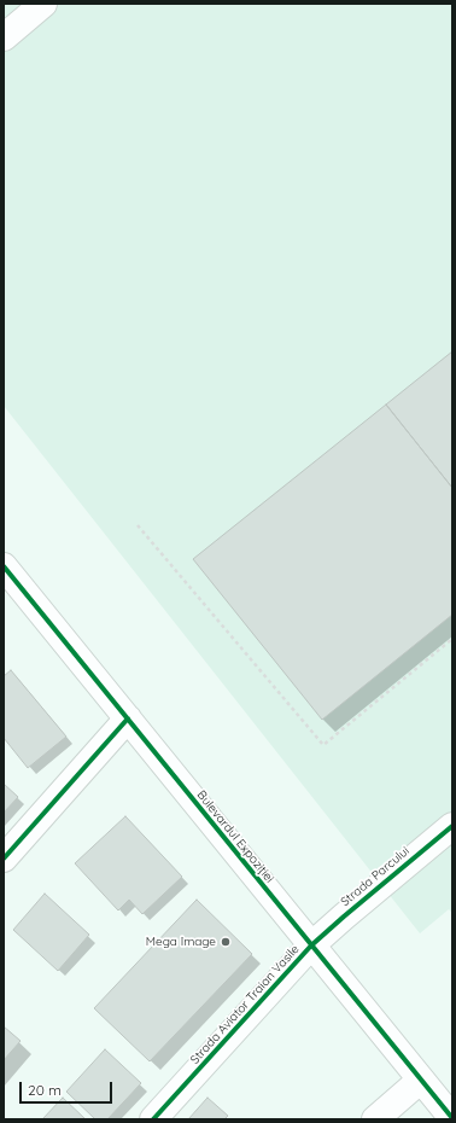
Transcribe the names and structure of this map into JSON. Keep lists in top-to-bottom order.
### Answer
{
  "streets": {
    "street": ["Bulevardul Expoziției", "Strada Parcului", "Strada Aviator Traian Vasile"]
  },
  "crossings": [
    ["Bulevardul Expoziției", "Strada Parcului"],
    ["Bulevardul Expoziției", "Strada Aviator Traian Vasile"],
    ["Strada Parcului", "Strada Aviator Traian Vasile"]
  ],
  "places": ["Mega Image"],
  "scale_bar": "20 m"
}
